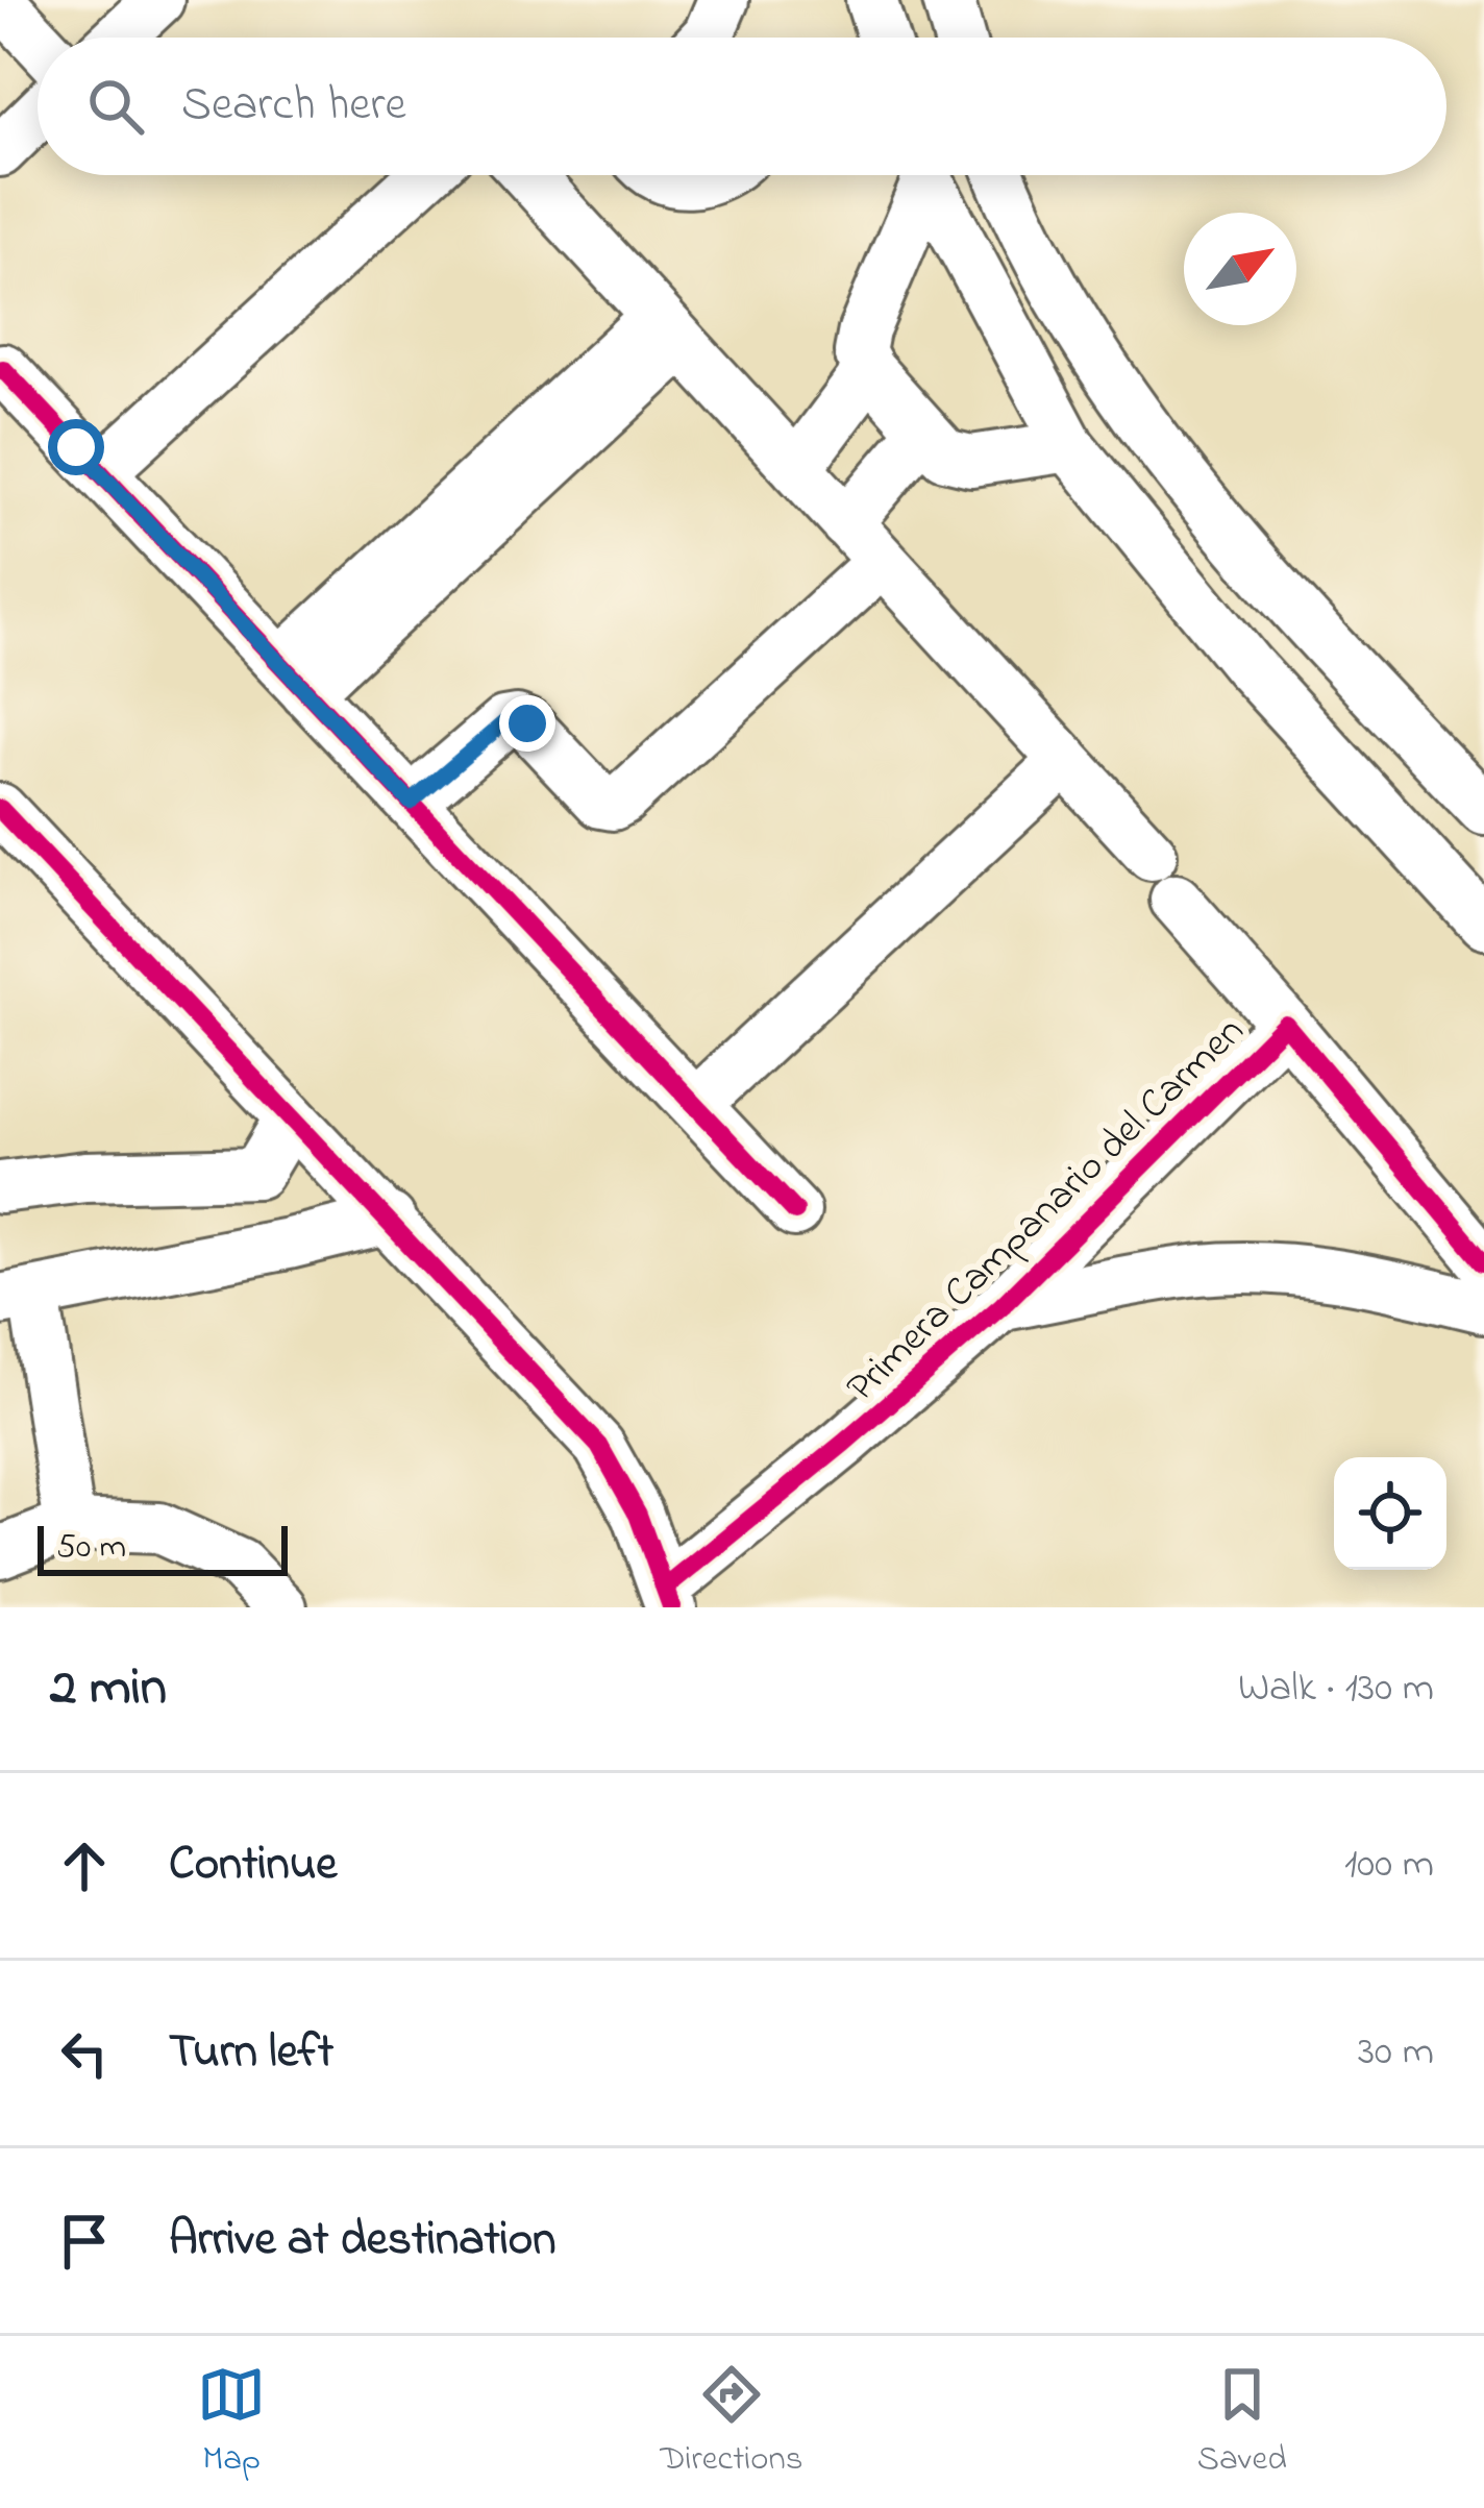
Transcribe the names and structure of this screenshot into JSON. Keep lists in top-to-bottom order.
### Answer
{
  "streets": {
    "street": ["Primera Campanario del Carmen"]
  },
  "scale_bar": "50 m",
  "north": "top right",
  "page": {
    "search": "Search here",
    "scale": "50 m",
    "heading": ["2 min", "Walk · 130 m"],
    "list": [
      ["Continue", "100 m"],
      ["Turn left", "30 m"],
      "Arrive at destination"
    ],
    "nav": ["Map", "Directions", "Saved"]
  }
}
